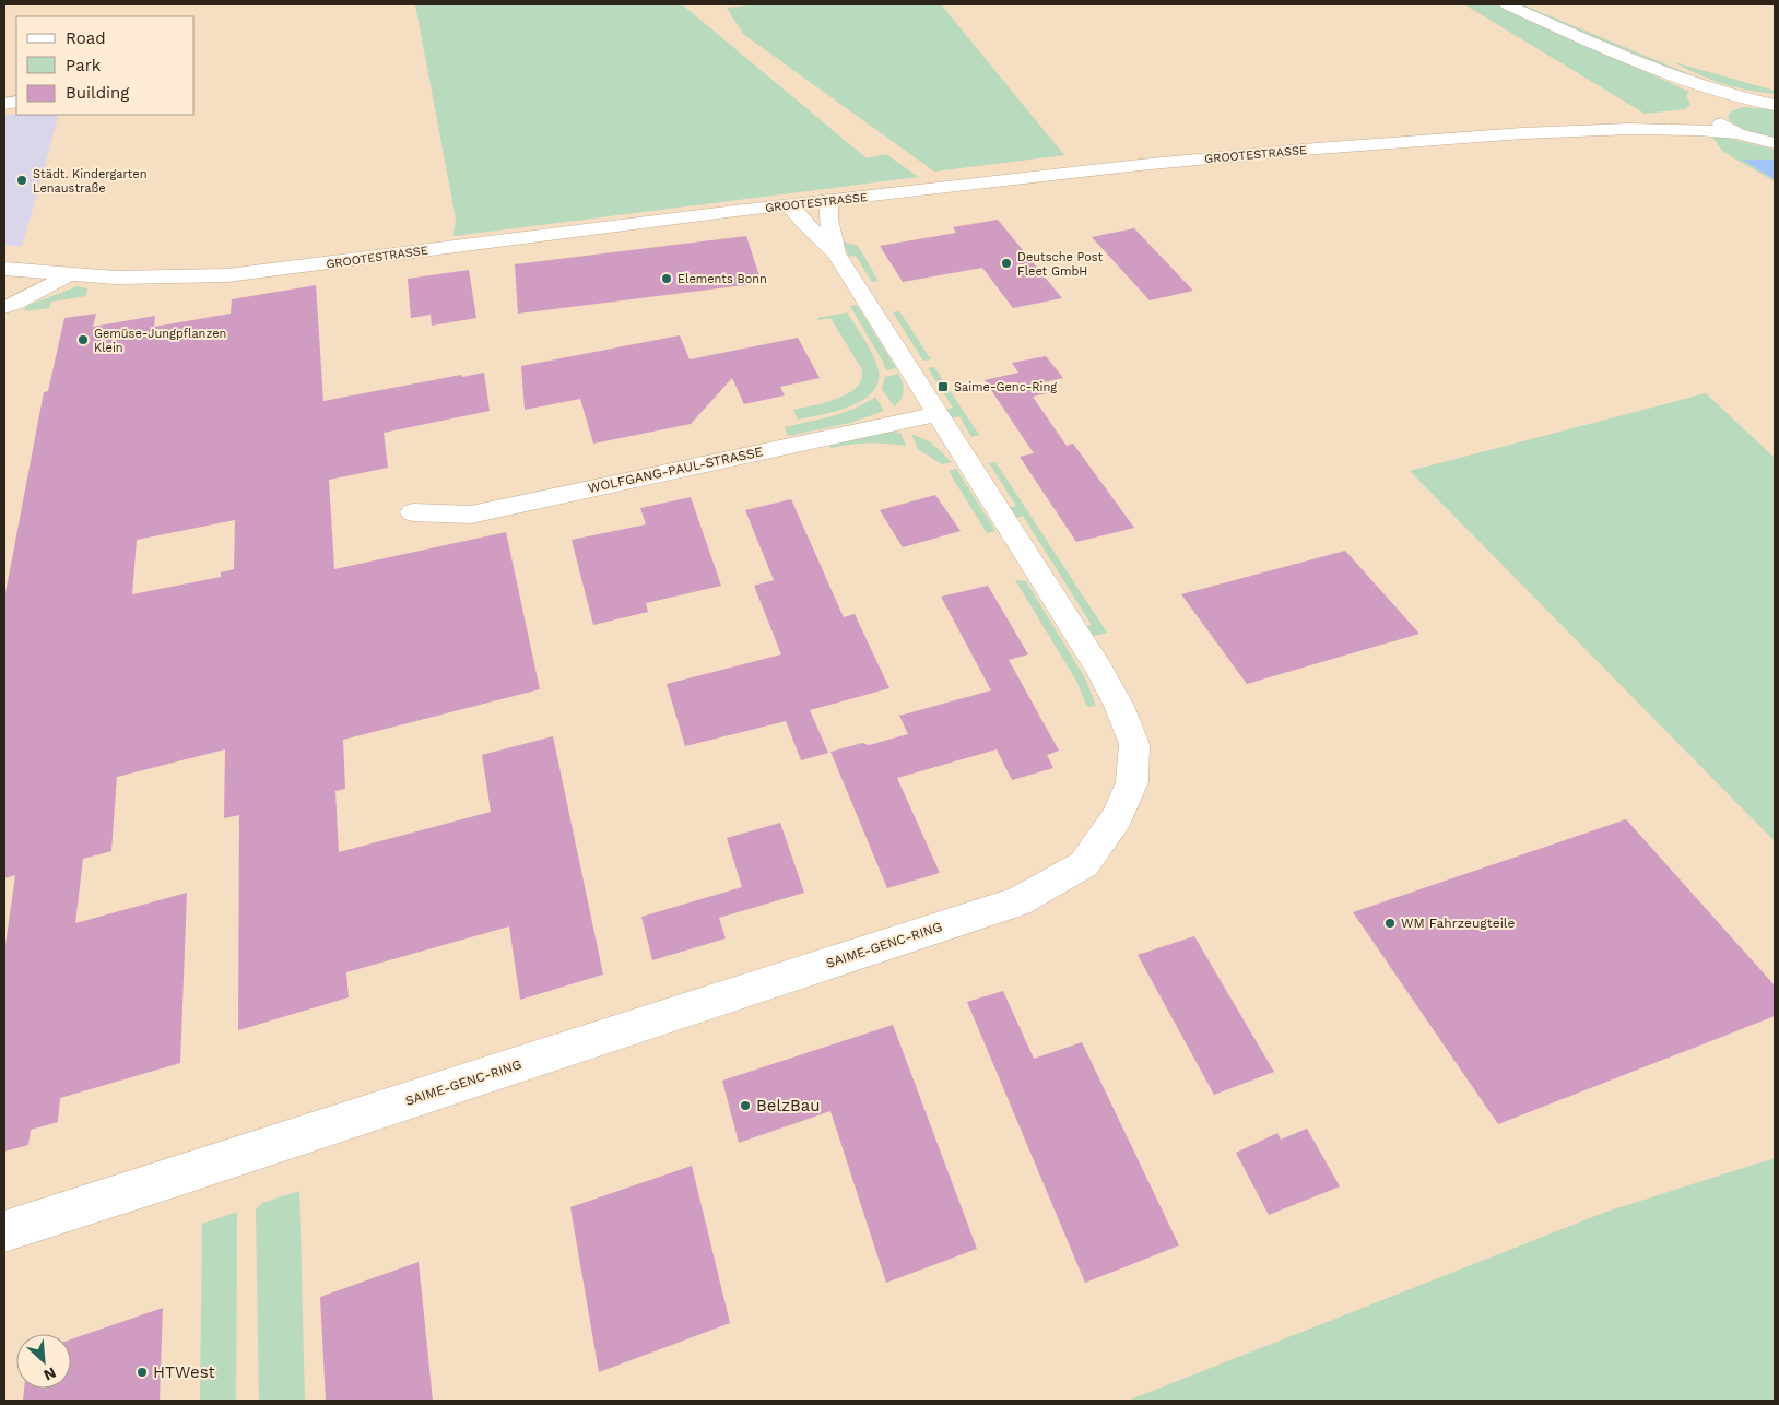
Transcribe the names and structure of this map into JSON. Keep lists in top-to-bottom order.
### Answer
{
  "streets": {
    "main road": ["GROOTESTRASSE", "WOLFGANG-PAUL-STRASSE", "SAIME-GENC-RING"]
  },
  "crossings": [
    ["GROOTESTRASSE", "SAIME-GENC-RING"],
    ["WOLFGANG-PAUL-STRASSE", "SAIME-GENC-RING"]
  ],
  "places": {
    "other": [
      "Städt. Kindergarten Lenaustraße",
      "Deutsche Post Fleet GmbH",
      "Elements Bonn",
      "Gemüse-Jungpflanzen Klein",
      "WM Fahrzeugteile",
      "BelzBau",
      "HTWest"
    ],
    "transit": ["Saime-Genc-Ring"]
  },
  "legend": ["Road", "Park", "Building"],
  "north": "bottom right"
}
